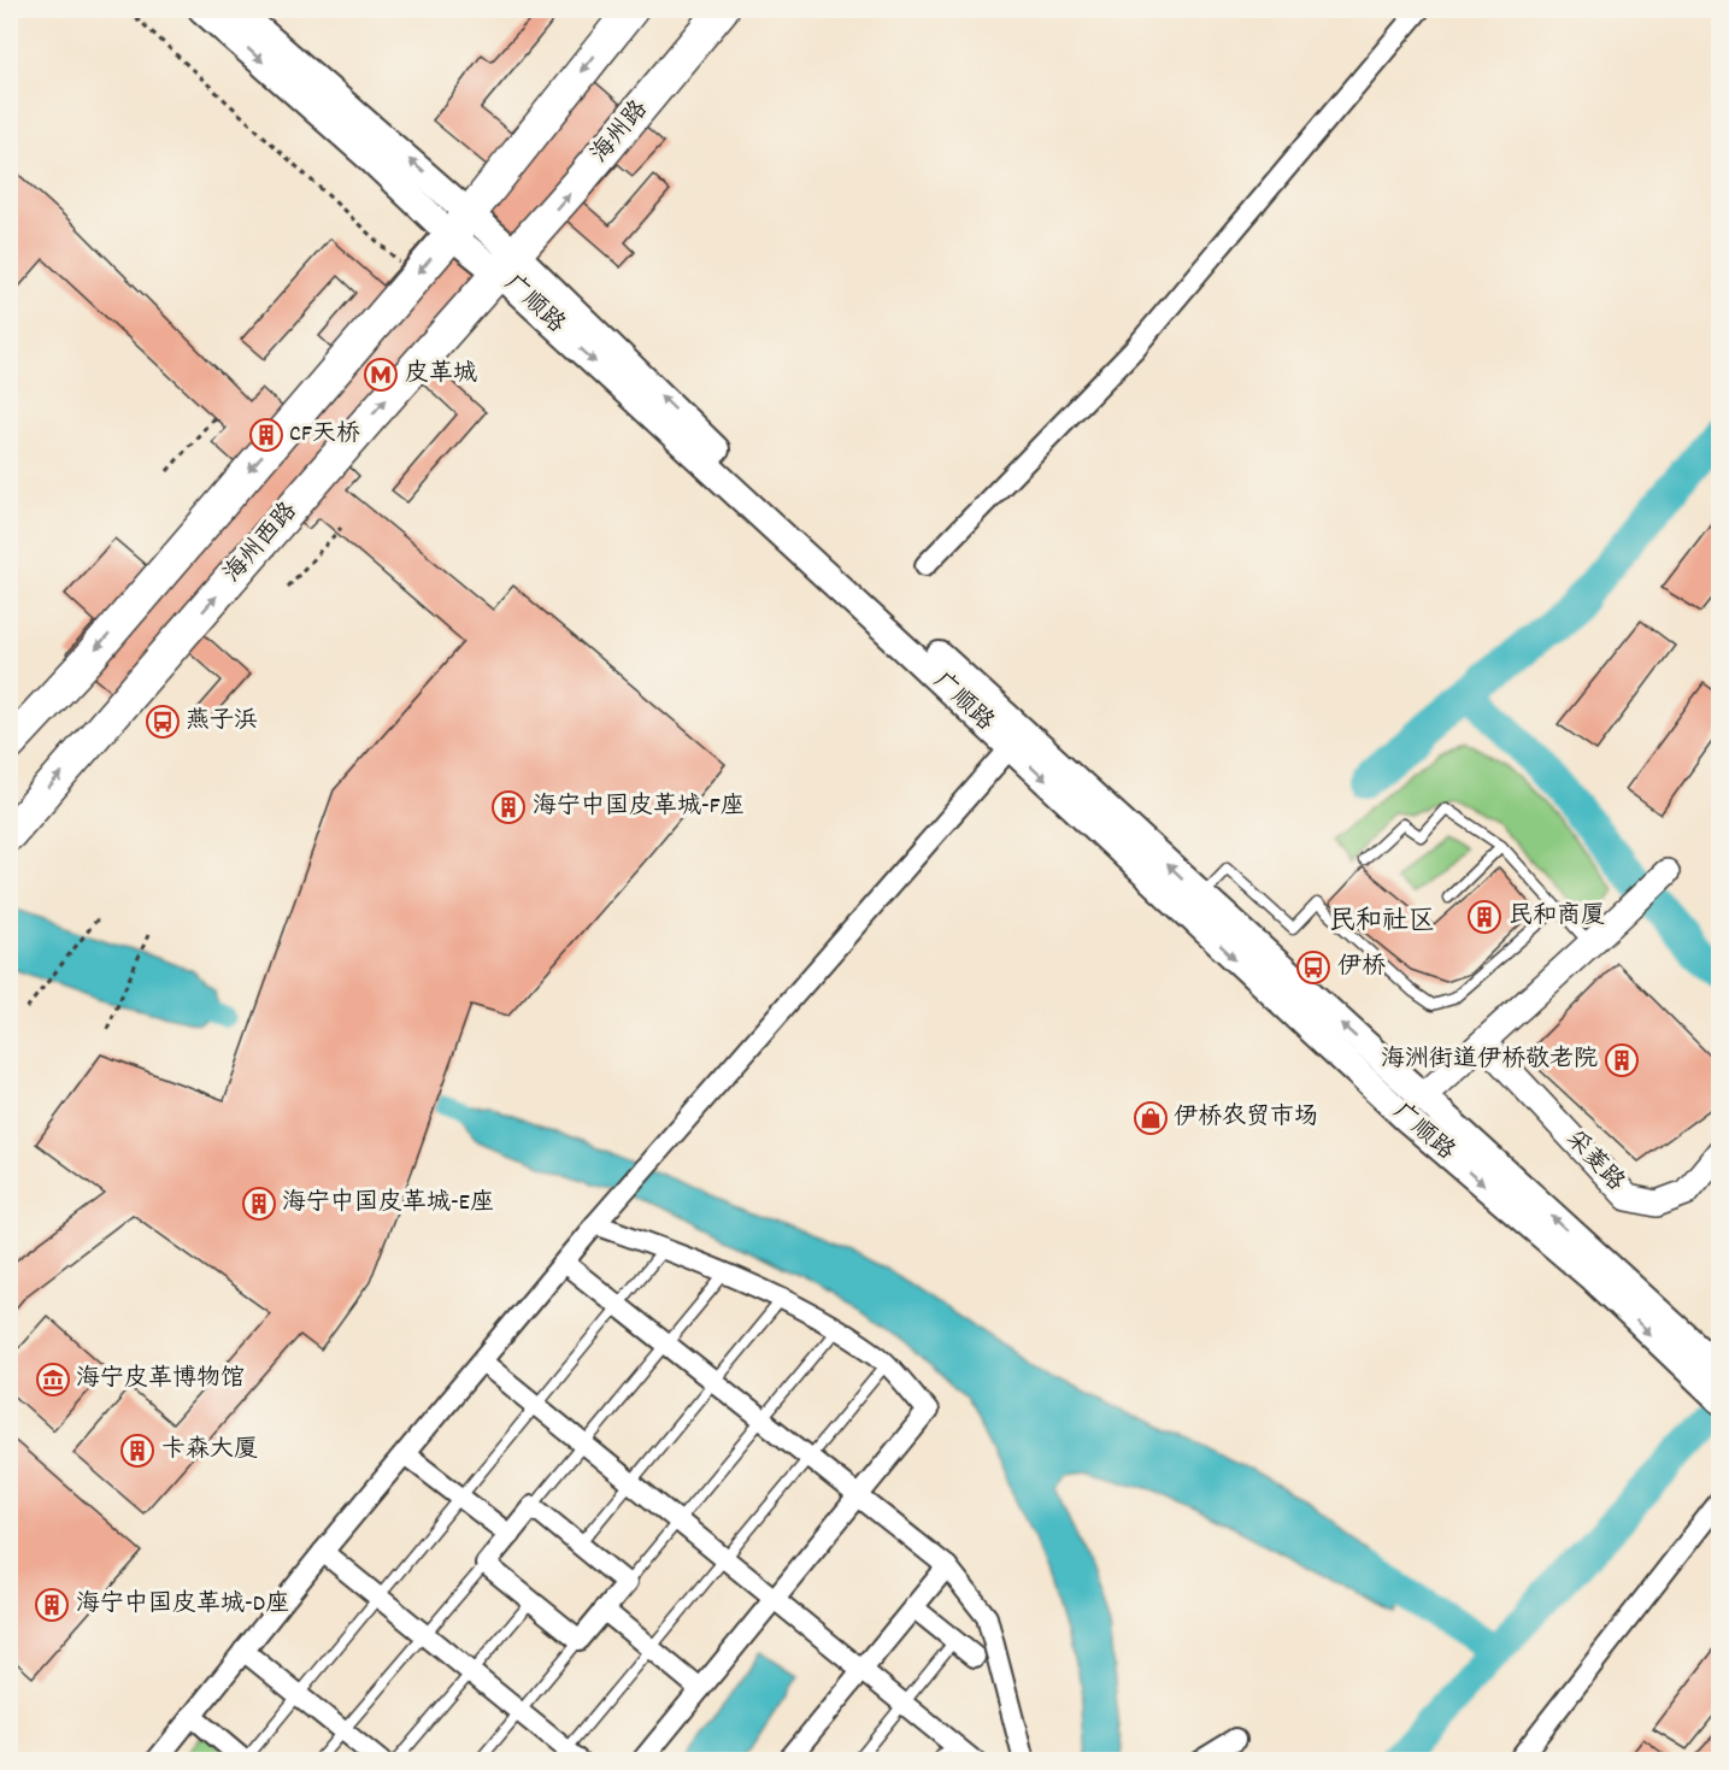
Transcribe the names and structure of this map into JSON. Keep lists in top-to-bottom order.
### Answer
{
  "streets": {
    "highway": ["海州路", "海州西路"],
    "main road": ["广顺路"],
    "street": ["采菱路"]
  },
  "crossings": [
    ["海州路", "广顺路"],
    ["海州路", "海州西路"],
    ["广顺路", "海州西路"]
  ],
  "districts": ["民和社区"],
  "places": {
    "metro station": ["皮革城"],
    "building": [
      "CF天桥",
      "海宁中国皮革城-F座",
      "民和商厦",
      "海洲街道伊桥敬老院",
      "海宁中国皮革城-E座",
      "卡森大厦",
      "海宁中国皮革城-D座"
    ],
    "bus stop": ["燕子浜", "伊桥"],
    "shop": ["伊桥农贸市场"],
    "museum": ["海宁皮革博物馆"]
  }
}
